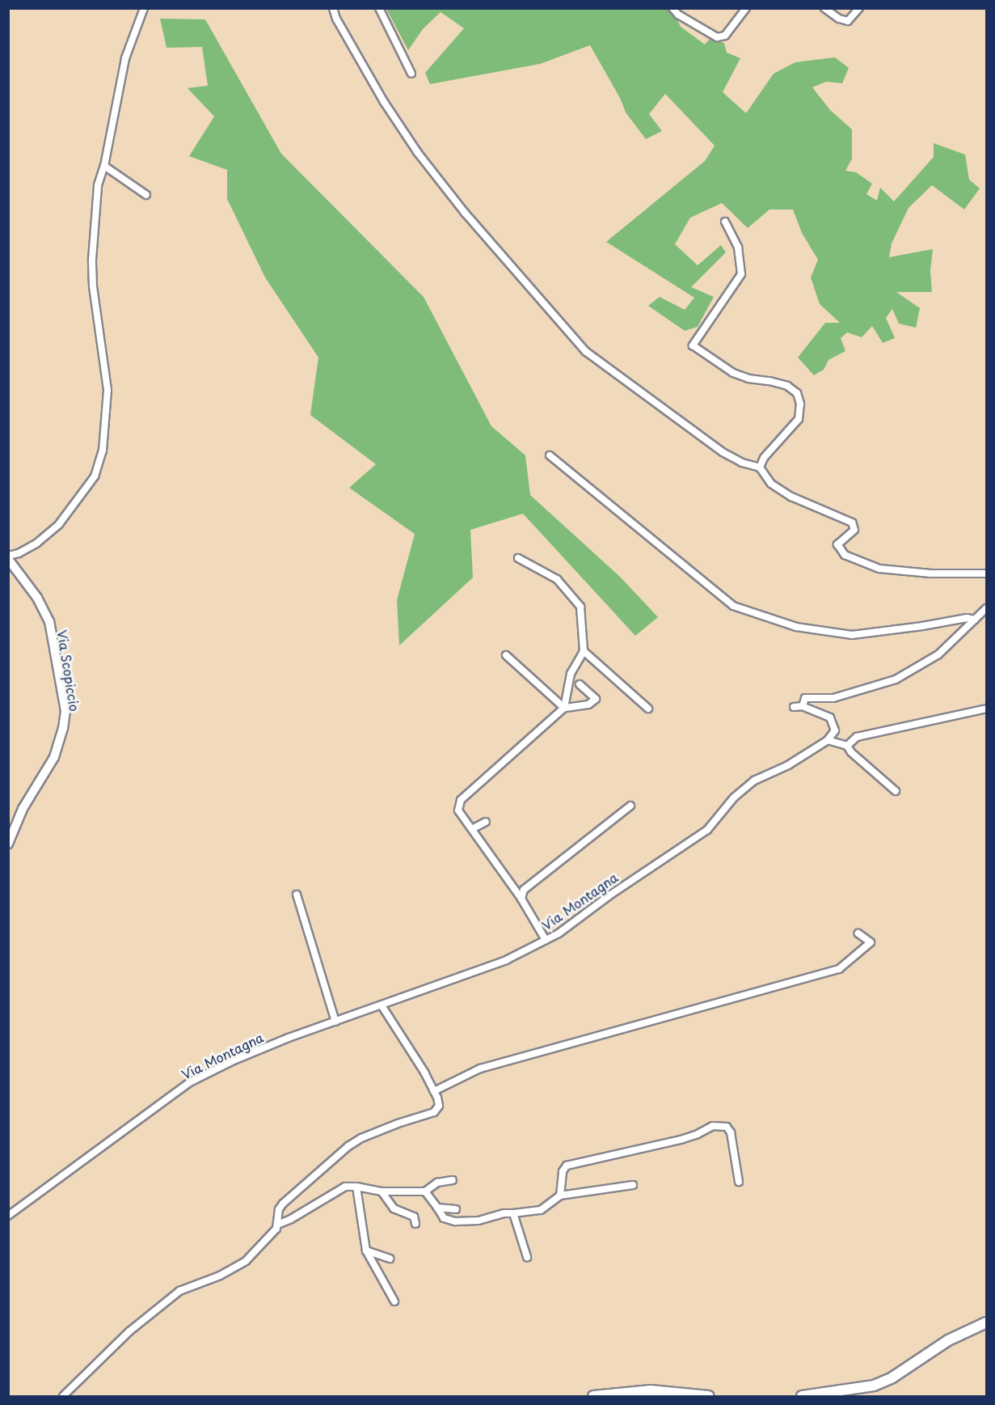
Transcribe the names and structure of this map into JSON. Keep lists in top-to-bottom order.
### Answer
{
  "streets": {
    "street": ["Via Scopiccio", "Via Montagna"]
  }
}
